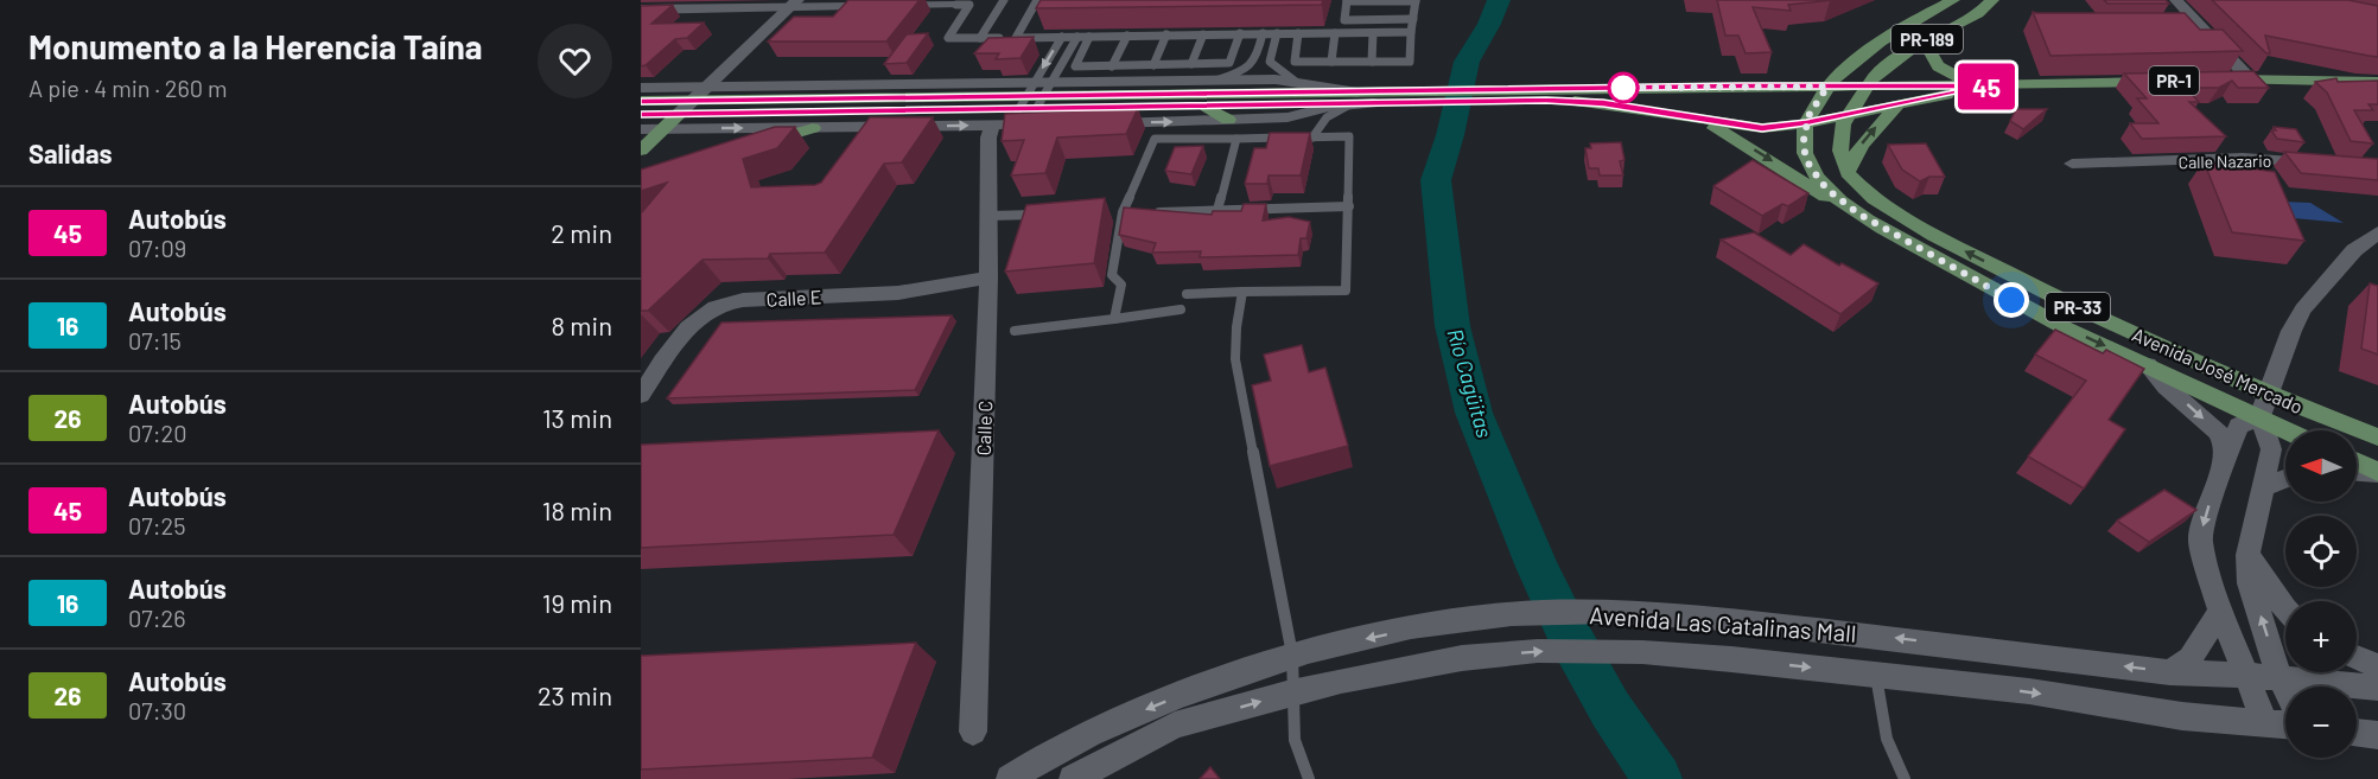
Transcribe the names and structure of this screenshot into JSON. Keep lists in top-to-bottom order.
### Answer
{
  "streets": {
    "main road": [
      "PR-189",
      "PR-1",
      "PR-33",
      "Avenida José Mercado"
    ],
    "street": [
      "Calle Nazario",
      "Calle E",
      "Calle C",
      "Avenida Las Catalinas Mall"
    ]
  },
  "crossings": [
    ["PR-189", "PR-1"],
    ["PR-1", "Avenida José Mercado"],
    ["Calle E", "Calle C"]
  ],
  "water": ["Río Cagüitas"],
  "lines": ["bus line 45"],
  "north": "left",
  "page": {
    "heading": [
      ["Monumento a la Herencia Taína", "A pie · 4 min · 260 m"],
      "Salidas"
    ],
    "on_map": "45",
    "list": [
      {
        "mark": "45",
        "name": "Autobús",
        "note": "07:09",
        "value": "2 min"
      },
      {
        "mark": "16",
        "name": "Autobús",
        "note": "07:15",
        "value": "8 min"
      },
      {
        "mark": "26",
        "name": "Autobús",
        "note": "07:20",
        "value": "13 min"
      },
      {
        "mark": "45",
        "name": "Autobús",
        "note": "07:25",
        "value": "18 min"
      },
      {
        "mark": "16",
        "name": "Autobús",
        "note": "07:26",
        "value": "19 min"
      },
      {
        "mark": "26",
        "name": "Autobús",
        "note": "07:30",
        "value": "23 min"
      }
    ],
    "map_buttons": ["+", "−"]
  }
}
